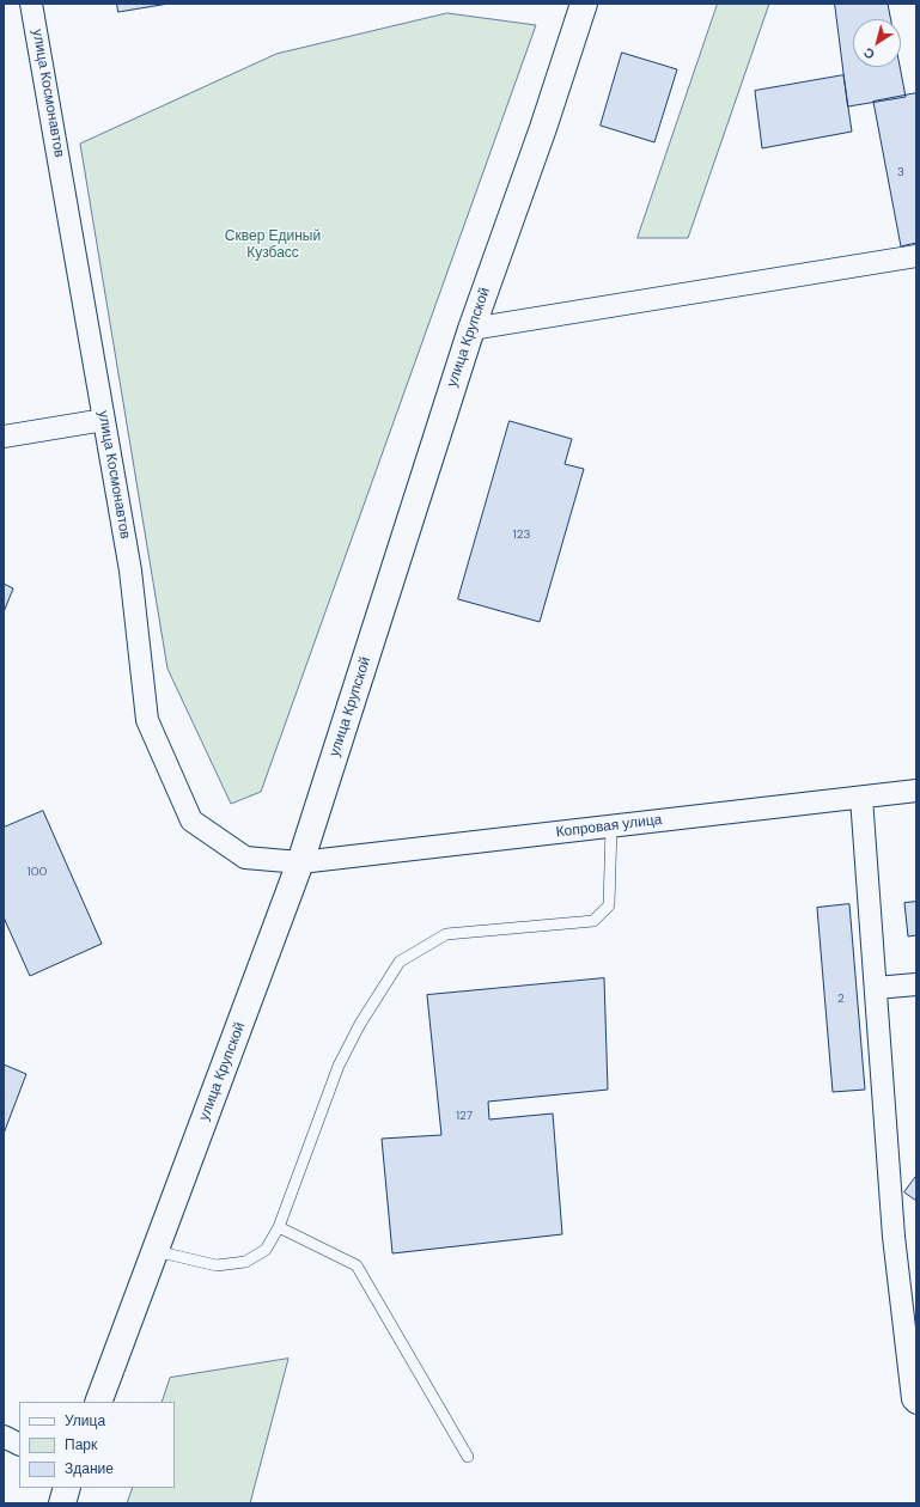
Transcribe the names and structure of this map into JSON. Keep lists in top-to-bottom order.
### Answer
{
  "streets": {
    "street": ["улица Космонавтов", "улица Крупской", "Копровая улица"]
  },
  "crossings": [
    ["улица Космонавтов", "улица Крупской"],
    ["улица Космонавтов", "Копровая улица"],
    ["улица Крупской", "Копровая улица"]
  ],
  "parks": ["Сквер Единый Кузбасс"],
  "house_numbers": [
    "3",
    "123",
    "100",
    "2",
    "127"
  ],
  "legend": ["Улица", "Парк", "Здание"],
  "north": "bottom left"
}
